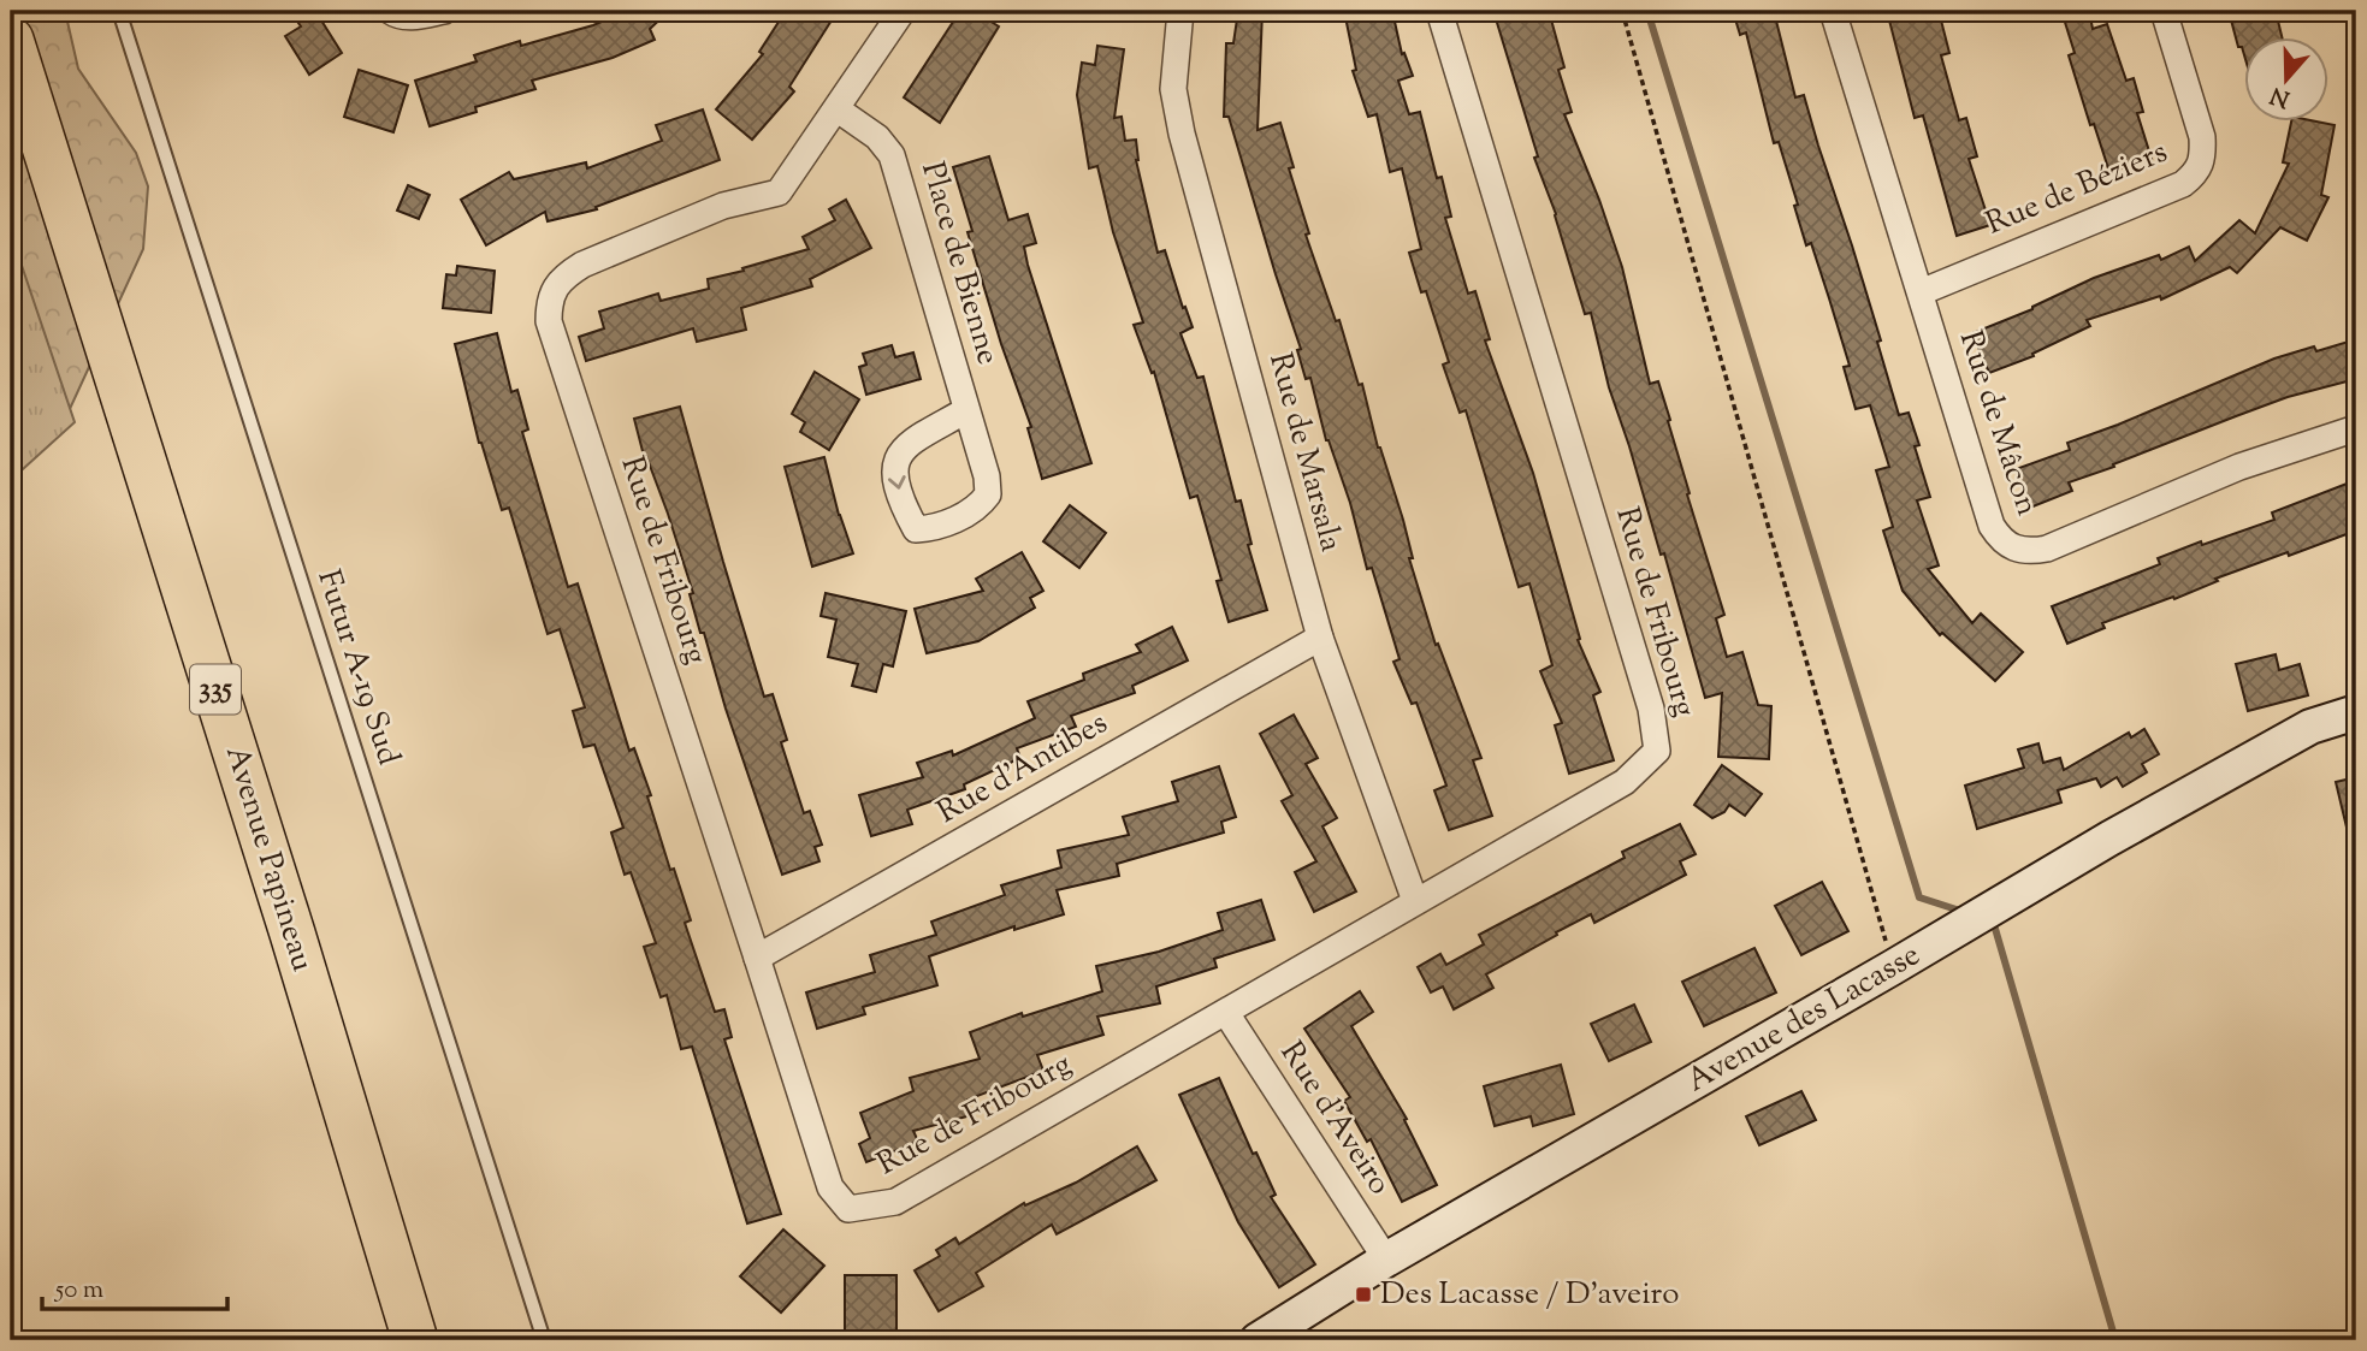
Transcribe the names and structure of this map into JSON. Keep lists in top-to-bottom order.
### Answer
{
  "streets": {
    "highway": ["335", "Avenue Papineau"],
    "street": [
      "Rue de Béziers",
      "Place de Bienne",
      "Rue de Mâcon",
      "Rue de Marsala",
      "Rue de Fribourg",
      "Rue d'Antibes",
      "Avenue des Lacasse",
      "Rue d'Aveiro"
    ],
    "lane": ["Futur A-19 Sud"]
  },
  "crossings": [
    ["Rue de Béziers", "Rue de Mâcon"],
    ["Place de Bienne", "Rue de Fribourg"],
    ["Rue de Marsala", "Rue de Fribourg"],
    ["Rue de Marsala", "Rue d'Antibes"],
    ["Rue de Fribourg", "Rue d'Antibes"],
    ["Rue de Fribourg", "Rue d'Aveiro"],
    ["Avenue des Lacasse", "Rue d'Aveiro"]
  ],
  "places": {
    "transit": ["Des Lacasse / D'aveiro"]
  },
  "scale_bar": "50 m",
  "north": "bottom"
}
